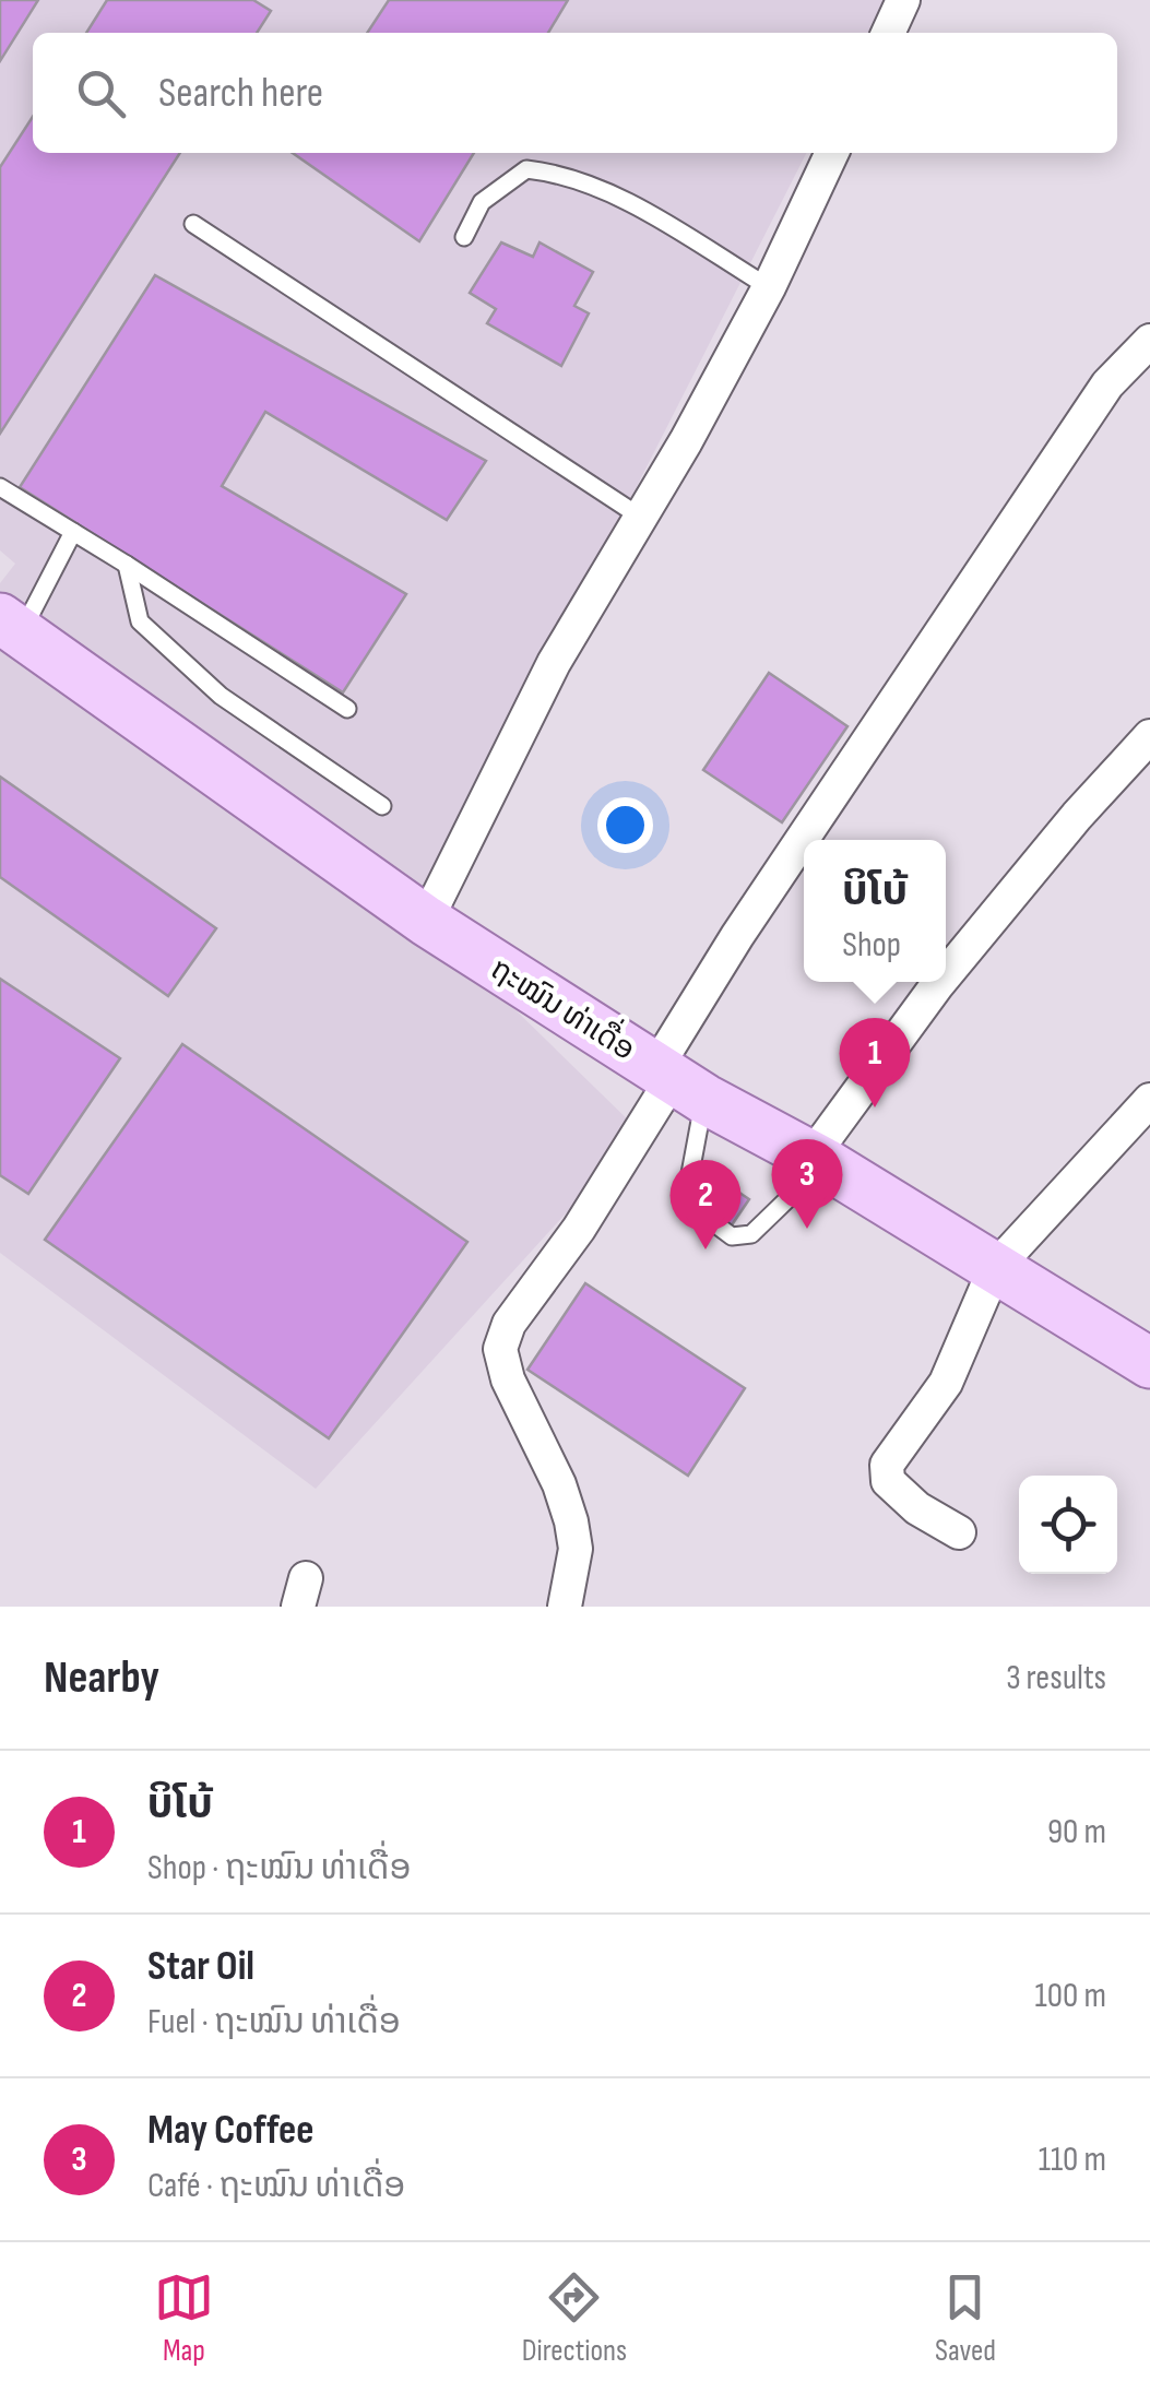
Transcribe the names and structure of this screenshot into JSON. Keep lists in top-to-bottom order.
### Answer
{
  "streets": {
    "main road": ["ຖະໝົນ ທ່າເດື່ອ"]
  },
  "page": {
    "search": "Search here",
    "popup": ["ບິໂບ້", "Shop"],
    "pins": ["1", "3", "2"],
    "heading": ["Nearby", "3 results"],
    "list": [
      {
        "mark": "1",
        "name": "ບິໂບ້",
        "note": "Shop · ຖະໝົນ ທ່າເດື່ອ",
        "value": "90 m"
      },
      {
        "mark": "2",
        "name": "Star Oil",
        "note": "Fuel · ຖະໝົນ ທ່າເດື່ອ",
        "value": "100 m"
      },
      {
        "mark": "3",
        "name": "May Coffee",
        "note": "Café · ຖະໝົນ ທ່າເດື່ອ",
        "value": "110 m"
      }
    ],
    "nav": ["Map", "Directions", "Saved"]
  }
}
